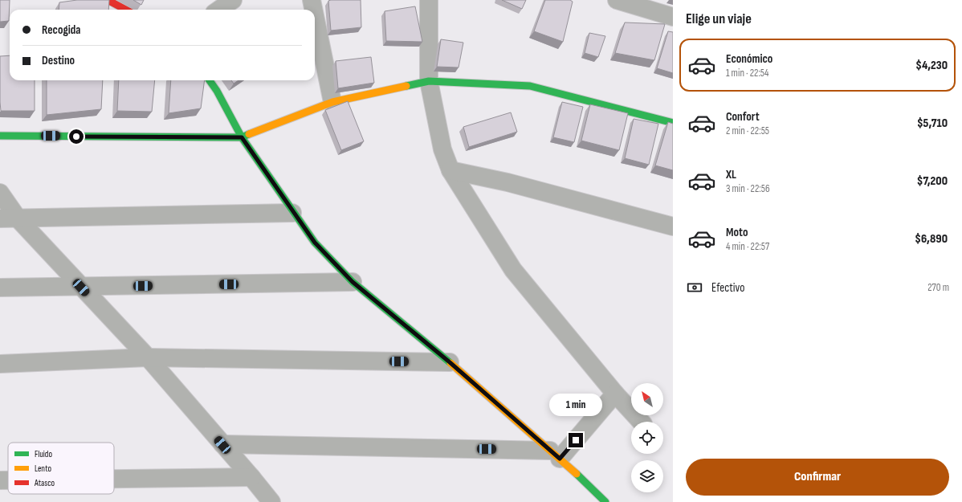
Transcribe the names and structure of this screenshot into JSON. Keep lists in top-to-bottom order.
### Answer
{
  "legend": ["Fluido", "Lento", "Atasco"],
  "north": "top left",
  "page": {
    "heading": "Elige un viaje",
    "banner": ["Recogida", "Destino"],
    "list": [
      {
        "name": "Económico",
        "note": "1 min · 22:54",
        "value": "$4,230"
      },
      {
        "name": "Confort",
        "note": "2 min · 22:55",
        "value": "$5,710"
      },
      {
        "name": "XL",
        "note": "3 min · 22:56",
        "value": "$7,200"
      },
      {
        "name": "Moto",
        "note": "4 min · 22:57",
        "value": "$6,890"
      }
    ],
    "pay": ["Efectivo", "270 m"],
    "bubble": "1 min",
    "buttons": "Confirmar"
  }
}
